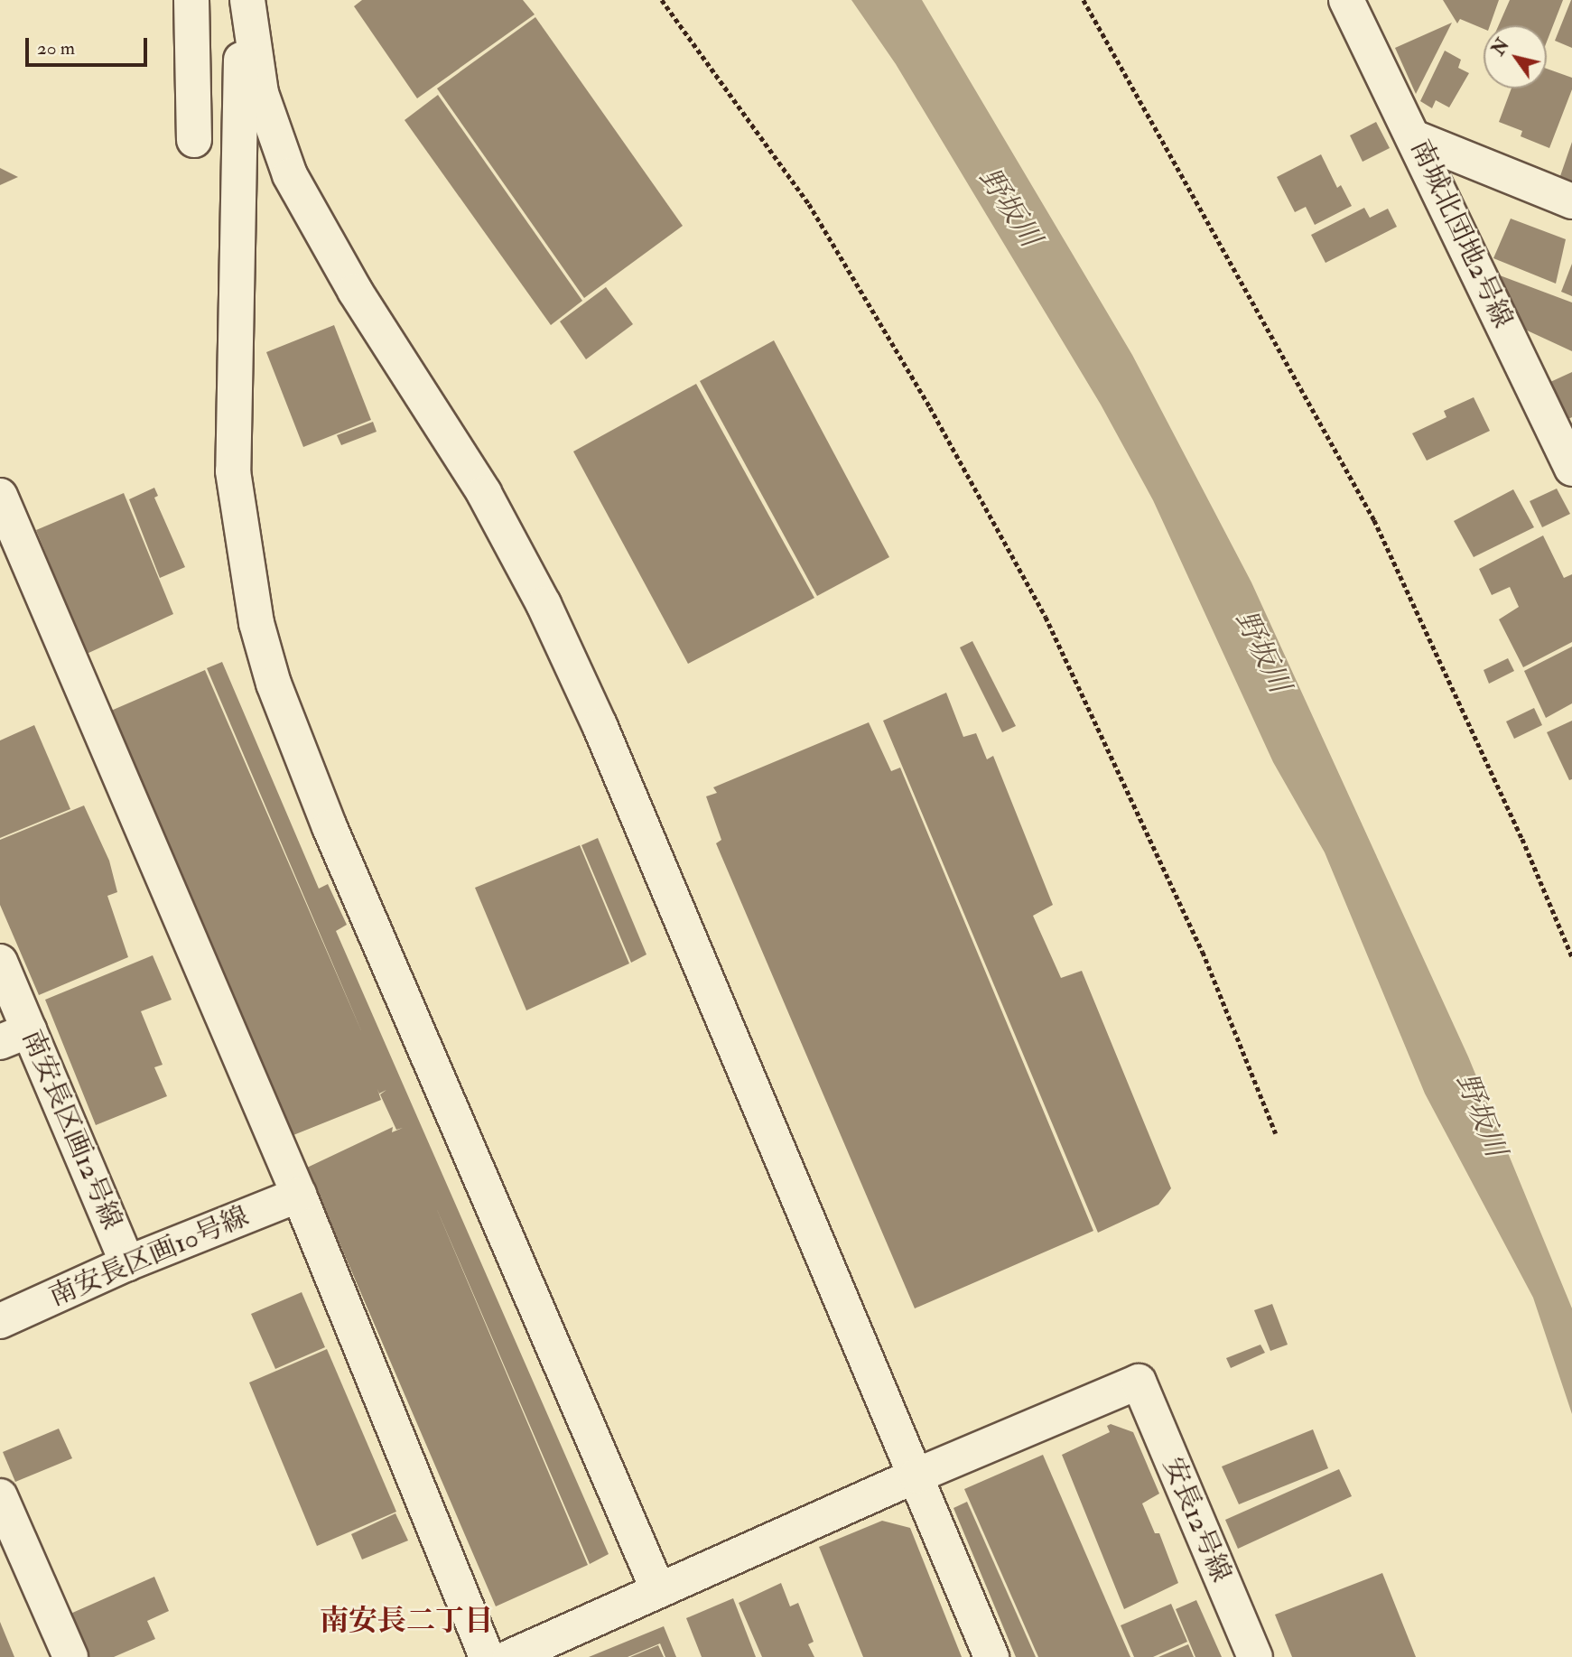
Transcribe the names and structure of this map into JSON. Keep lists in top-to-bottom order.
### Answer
{
  "streets": {
    "street": [
      "南城北団地2号線",
      "南安長区画12号線",
      "南安長区画10号線",
      "安長12号線"
    ]
  },
  "crossings": [
    ["南安長区画12号線", "南安長区画10号線"]
  ],
  "districts": ["南安長二丁目"],
  "water": ["野坂川"],
  "scale_bar": "20 m",
  "north": "top left"
}
